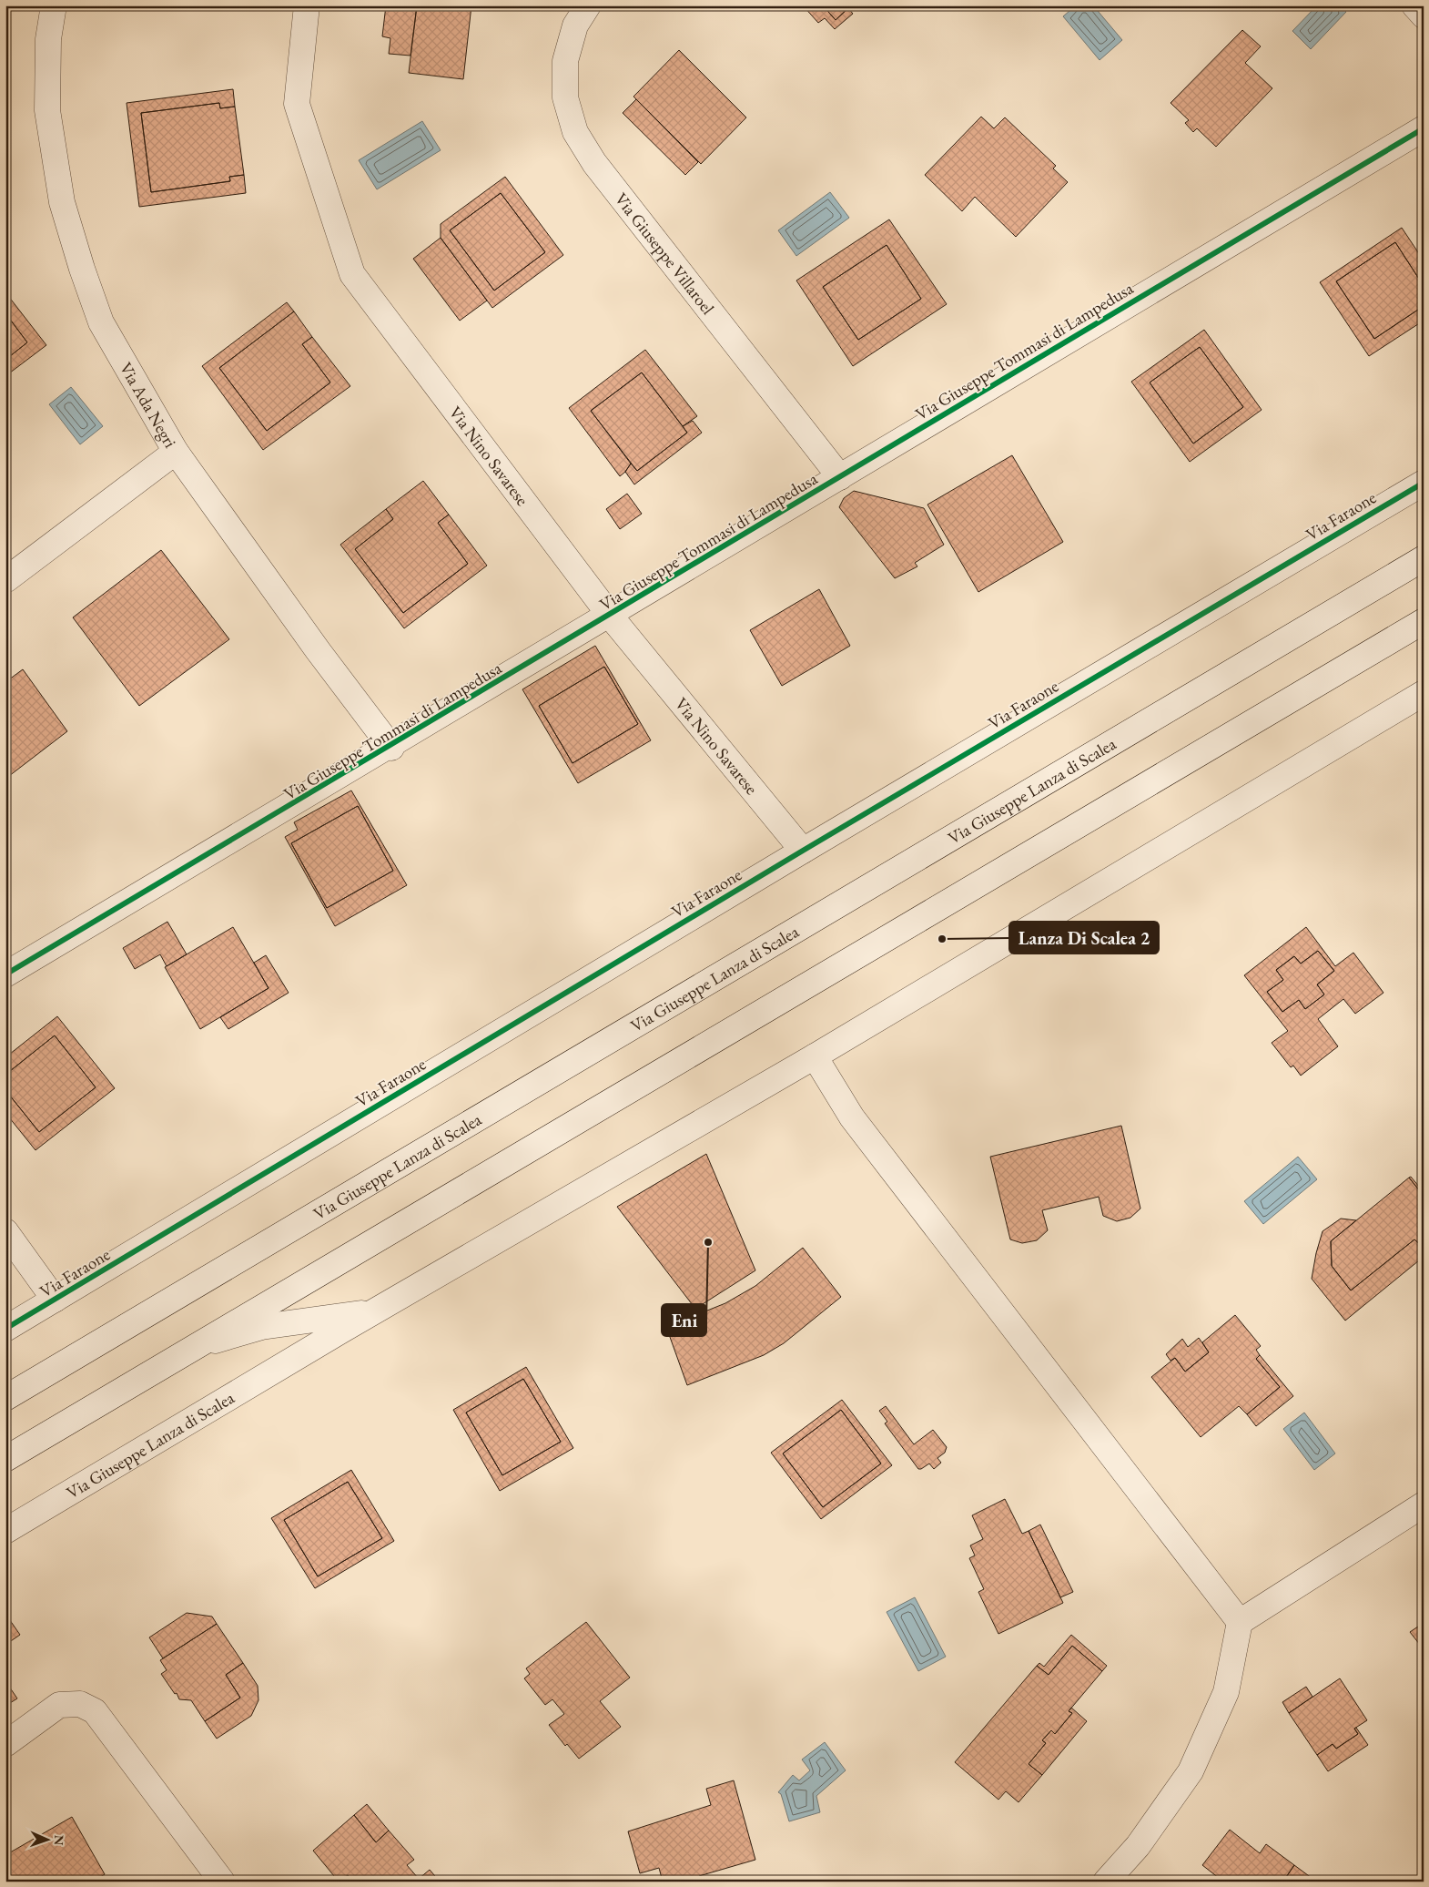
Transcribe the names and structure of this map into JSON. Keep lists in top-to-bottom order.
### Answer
{
  "streets": {
    "street": [
      "Via Giuseppe Villaroel",
      "Via Giuseppe Tommasi di Lampedusa",
      "Via Ada Negri",
      "Via Nino Savarese",
      "Via Faraone",
      "Via Giuseppe Lanza di Scalea"
    ]
  },
  "crossings": [
    ["Via Giuseppe Villaroel", "Via Giuseppe Tommasi di Lampedusa"],
    ["Via Giuseppe Tommasi di Lampedusa", "Via Ada Negri"],
    ["Via Giuseppe Tommasi di Lampedusa", "Via Nino Savarese"],
    ["Via Nino Savarese", "Via Faraone"]
  ],
  "places": ["Lanza Di Scalea 2", "Eni"],
  "north": "right"
}
